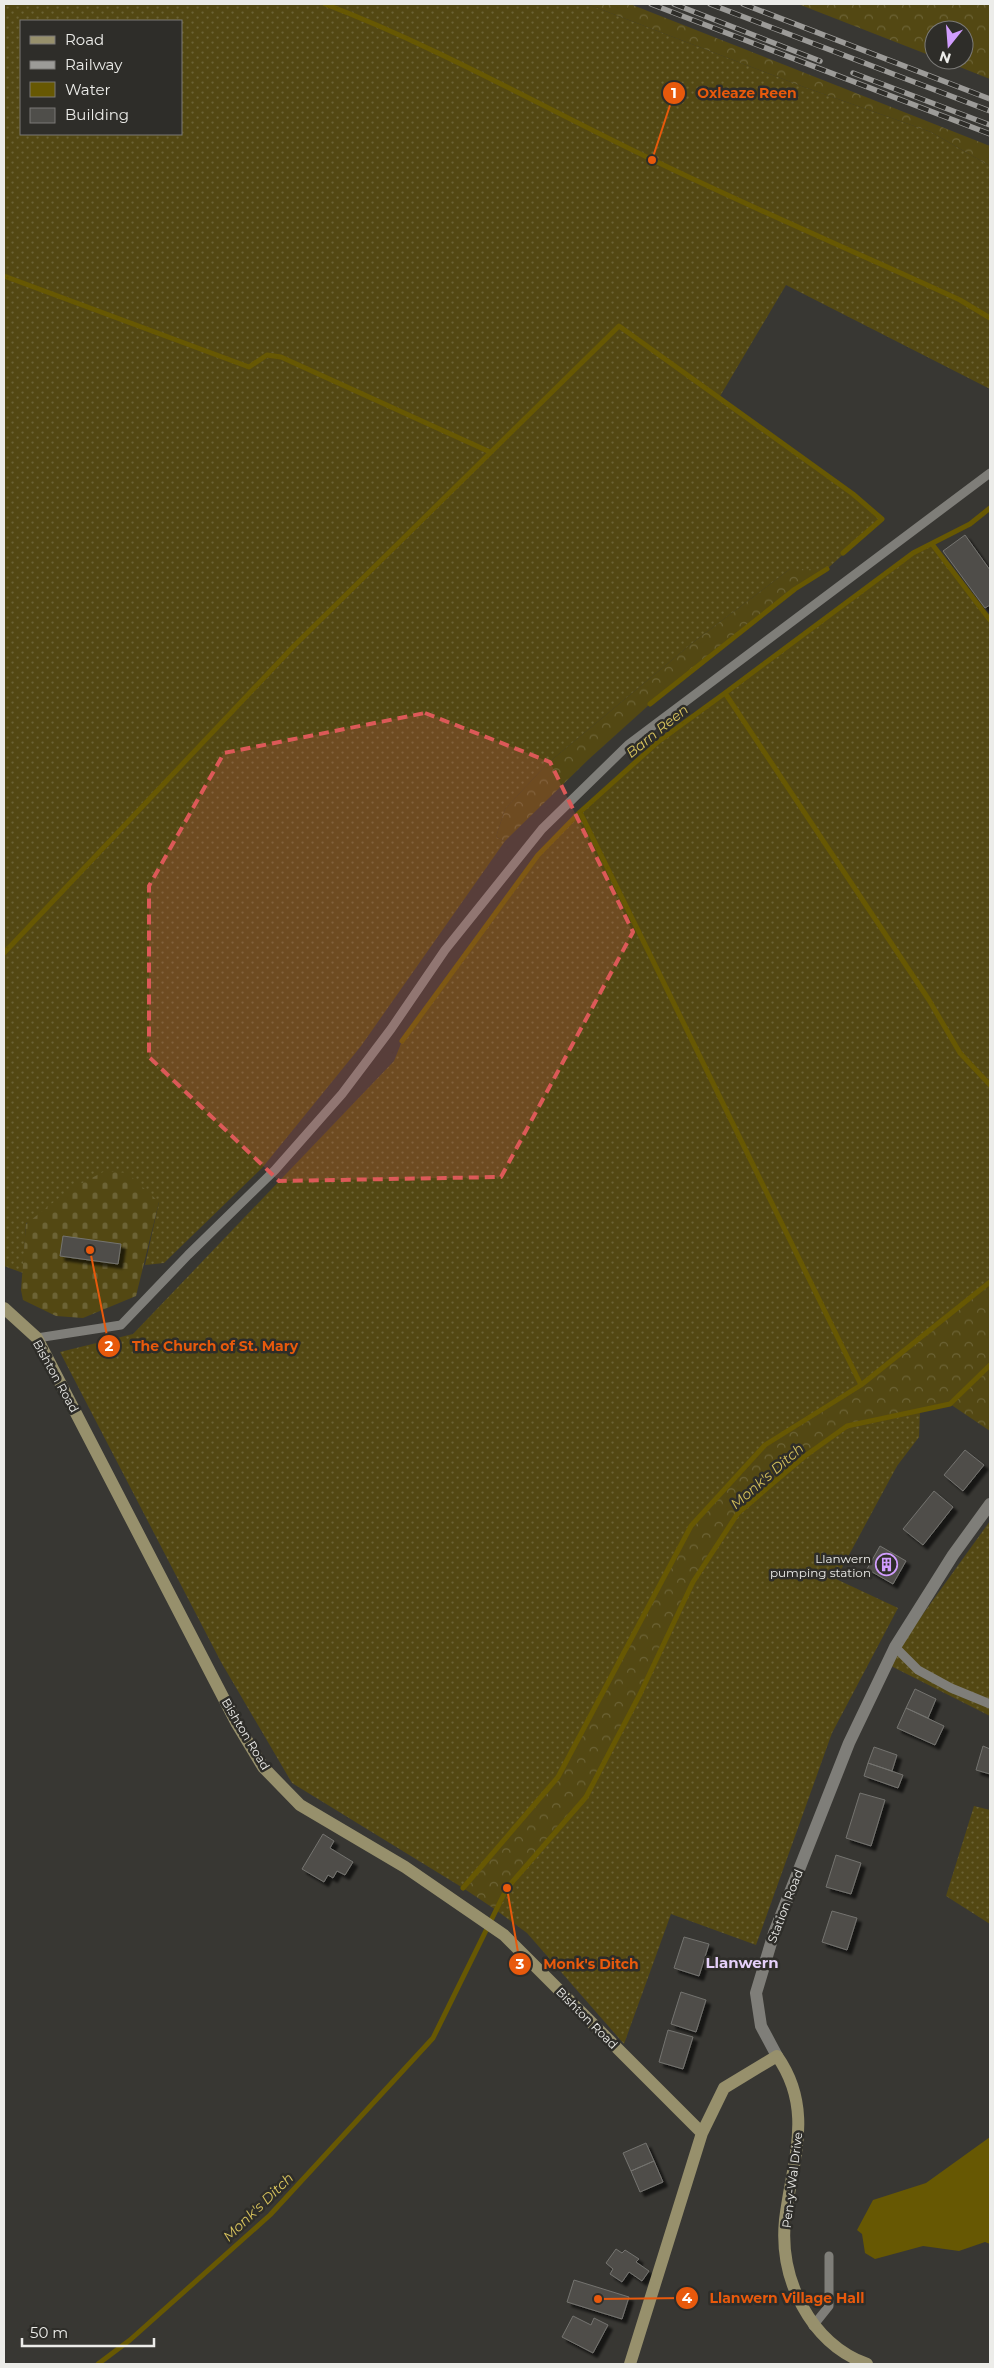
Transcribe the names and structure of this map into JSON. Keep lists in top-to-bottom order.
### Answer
{
  "streets": {
    "street": ["Bishton Road", "Station Road", "Pen-y-Wal Drive"]
  },
  "crossings": [
    ["Station Road", "Pen-y-Wal Drive"]
  ],
  "districts": ["Llanwern"],
  "water": ["Barn Reen", "Monk's Ditch"],
  "places": {
    "other": [
      "Oxleaze Reen",
      "The Church of St. Mary",
      "Monk's Ditch",
      "Llanwern Village Hall"
    ],
    "building": ["Llanwern pumping station"]
  },
  "legend": [
    "Road",
    "Railway",
    "Water",
    "Building"
  ],
  "scale_bar": "50 m",
  "north": "bottom"
}
